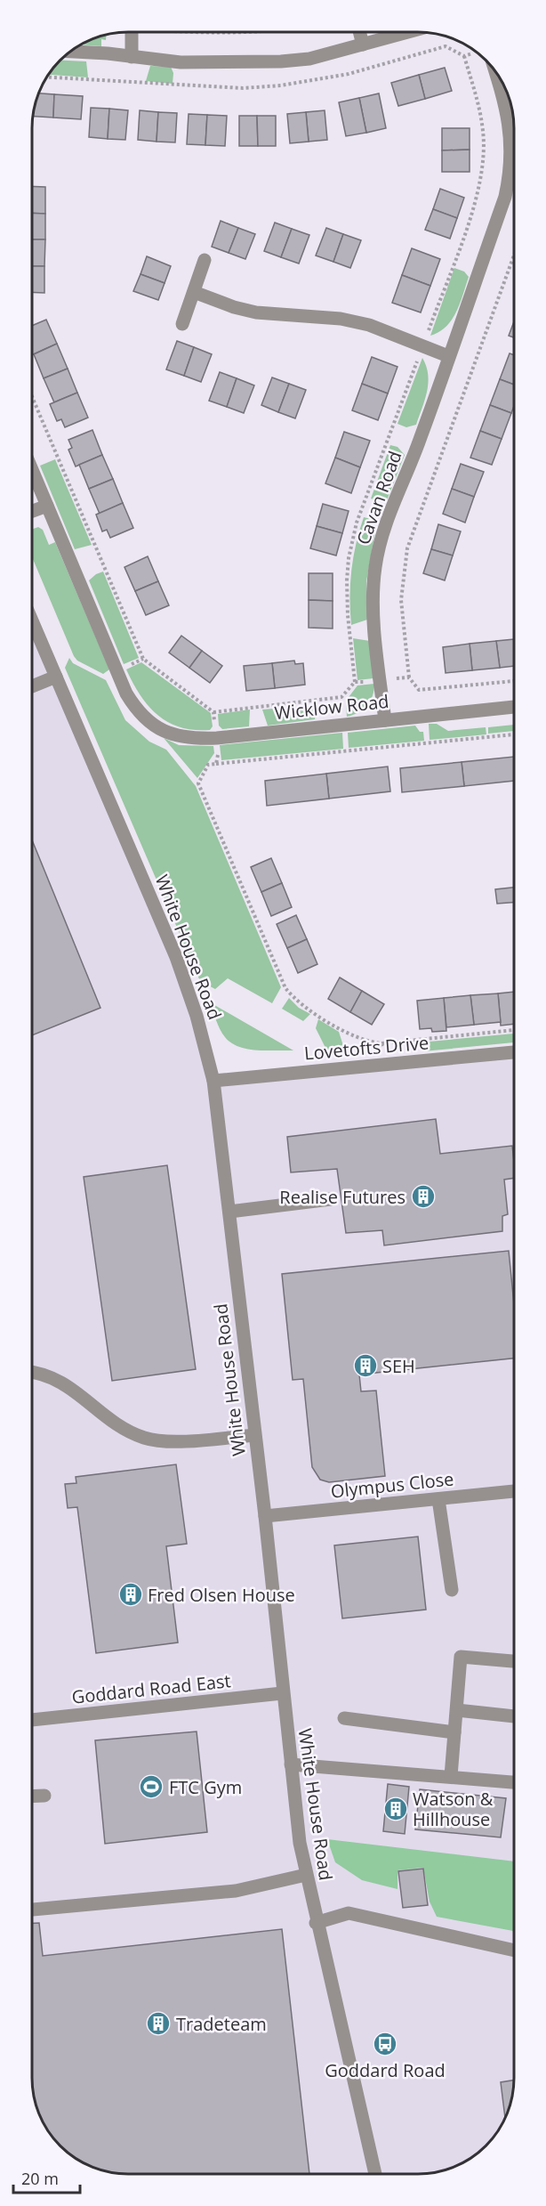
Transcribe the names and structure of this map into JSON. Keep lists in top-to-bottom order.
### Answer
{
  "streets": {
    "street": [
      "Cavan Road",
      "Wicklow Road",
      "White House Road",
      "Lovetofts Drive",
      "Olympus Close",
      "Goddard Road East"
    ]
  },
  "crossings": [
    ["Cavan Road", "Wicklow Road"],
    ["White House Road", "Lovetofts Drive"],
    ["White House Road", "Olympus Close"],
    ["White House Road", "Goddard Road East"]
  ],
  "places": {
    "building": [
      "Realise Futures",
      "SEH",
      "Fred Olsen House",
      "Watson & Hillhouse",
      "Tradeteam"
    ],
    "sports": ["FTC Gym"],
    "bus stop": ["Goddard Road"]
  },
  "scale_bar": "20 m"
}
